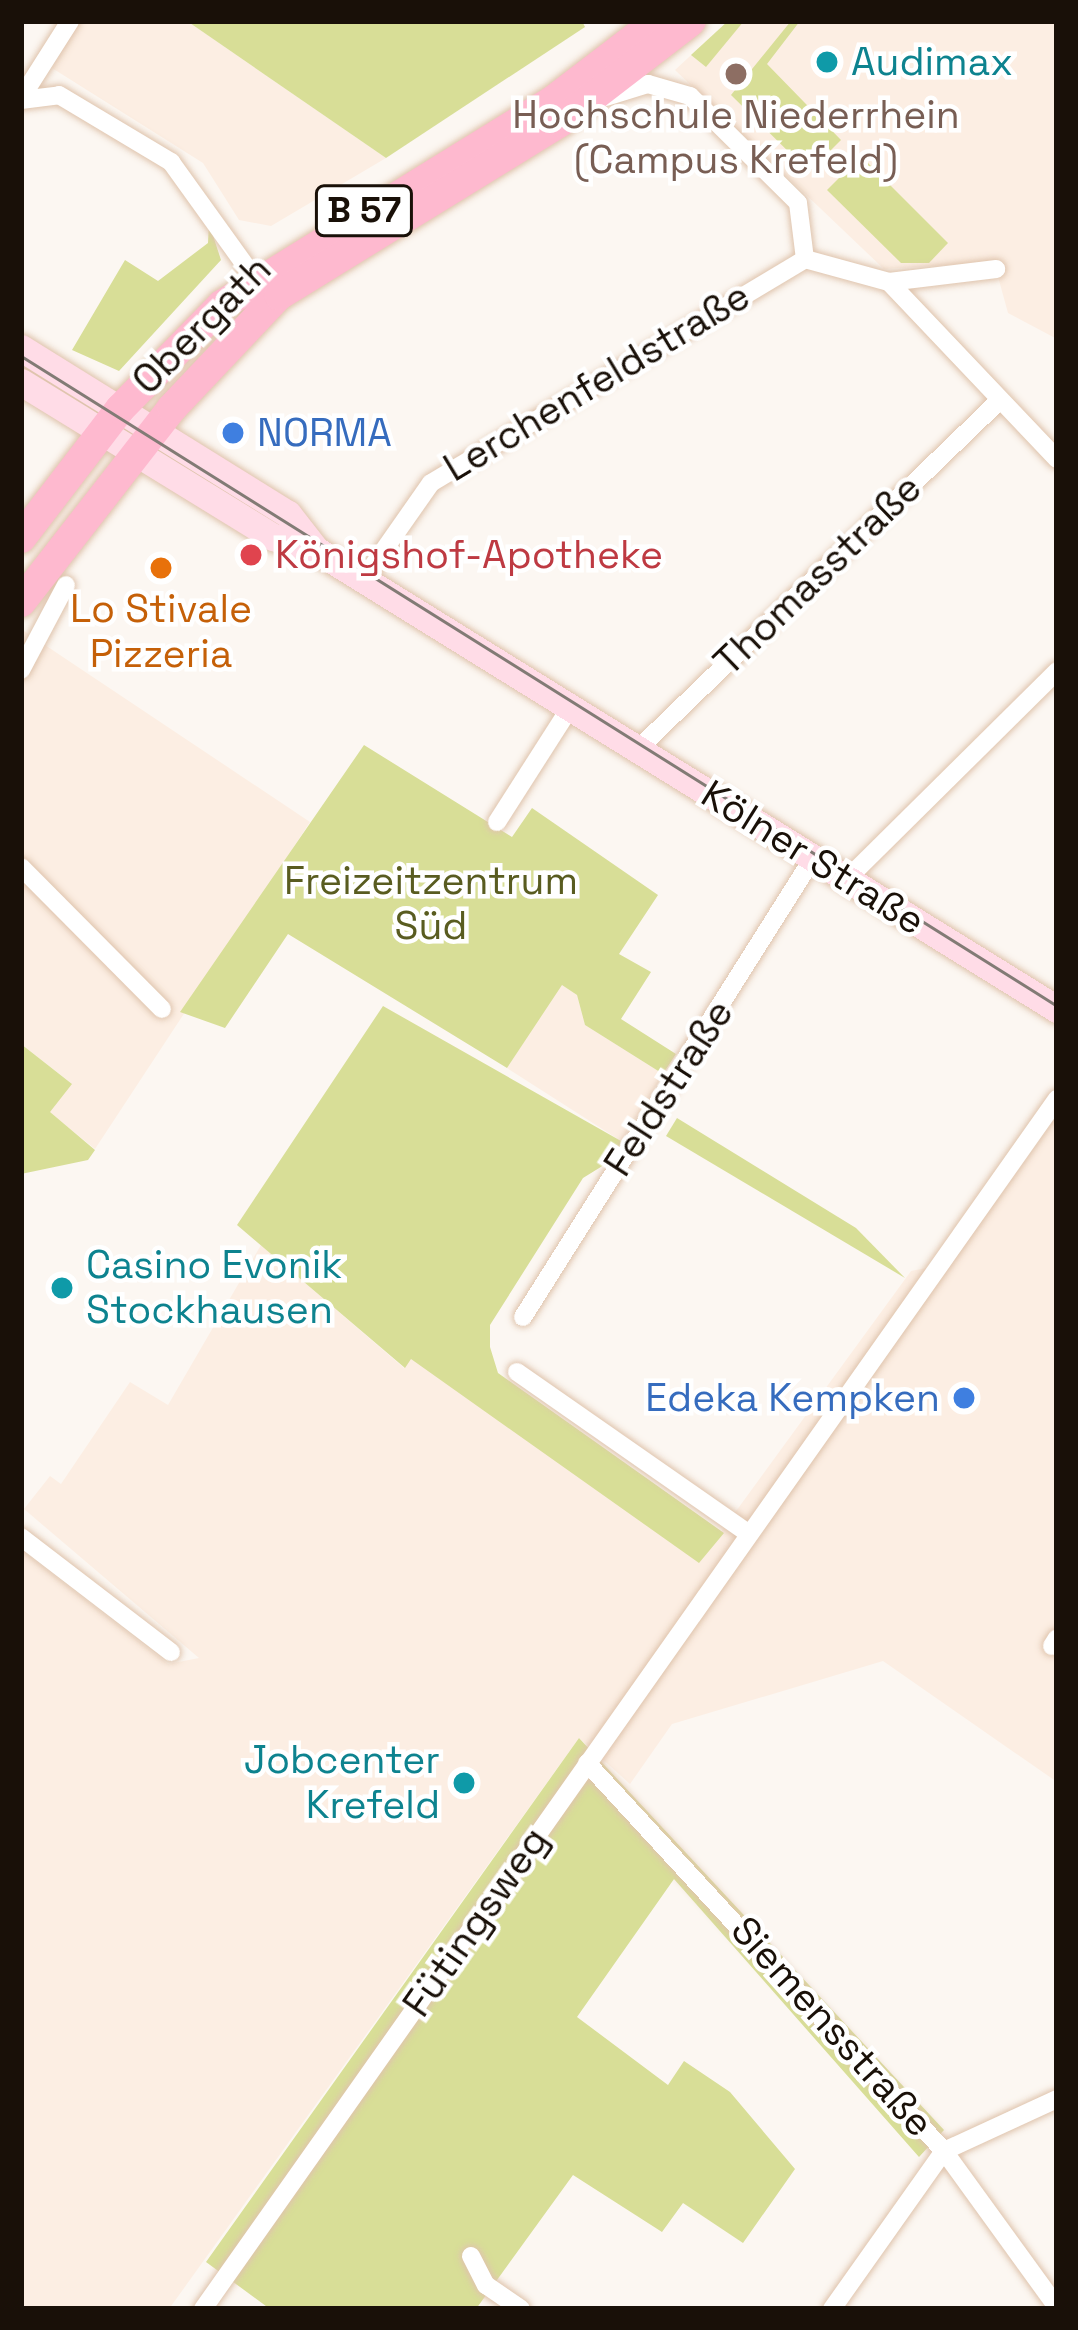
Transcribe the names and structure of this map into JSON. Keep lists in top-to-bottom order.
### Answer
{
  "streets": {
    "main road": ["B 57", "Obergath", "Kölner Straße"],
    "street": [
      "Lerchenfeldstraße",
      "Thomasstraße",
      "Feldstraße",
      "Fütingsweg",
      "Siemensstraße"
    ]
  },
  "crossings": [
    ["B 57", "Obergath"],
    ["B 57", "Kölner Straße"],
    ["Obergath", "Kölner Straße"],
    ["Lerchenfeldstraße", "Kölner Straße"],
    ["Thomasstraße", "Kölner Straße"],
    ["Kölner Straße", "Feldstraße"],
    ["Fütingsweg", "Siemensstraße"]
  ],
  "parks": ["Freizeitzentrum Süd"],
  "places": [
    "Audimax",
    "Hochschule Niederrhein (Campus Krefeld)",
    "NORMA",
    "Königshof-Apotheke",
    "Lo Stivale Pizzeria",
    "Casino Evonik Stockhausen",
    "Edeka Kempken",
    "Jobcenter Krefeld"
  ]
}
